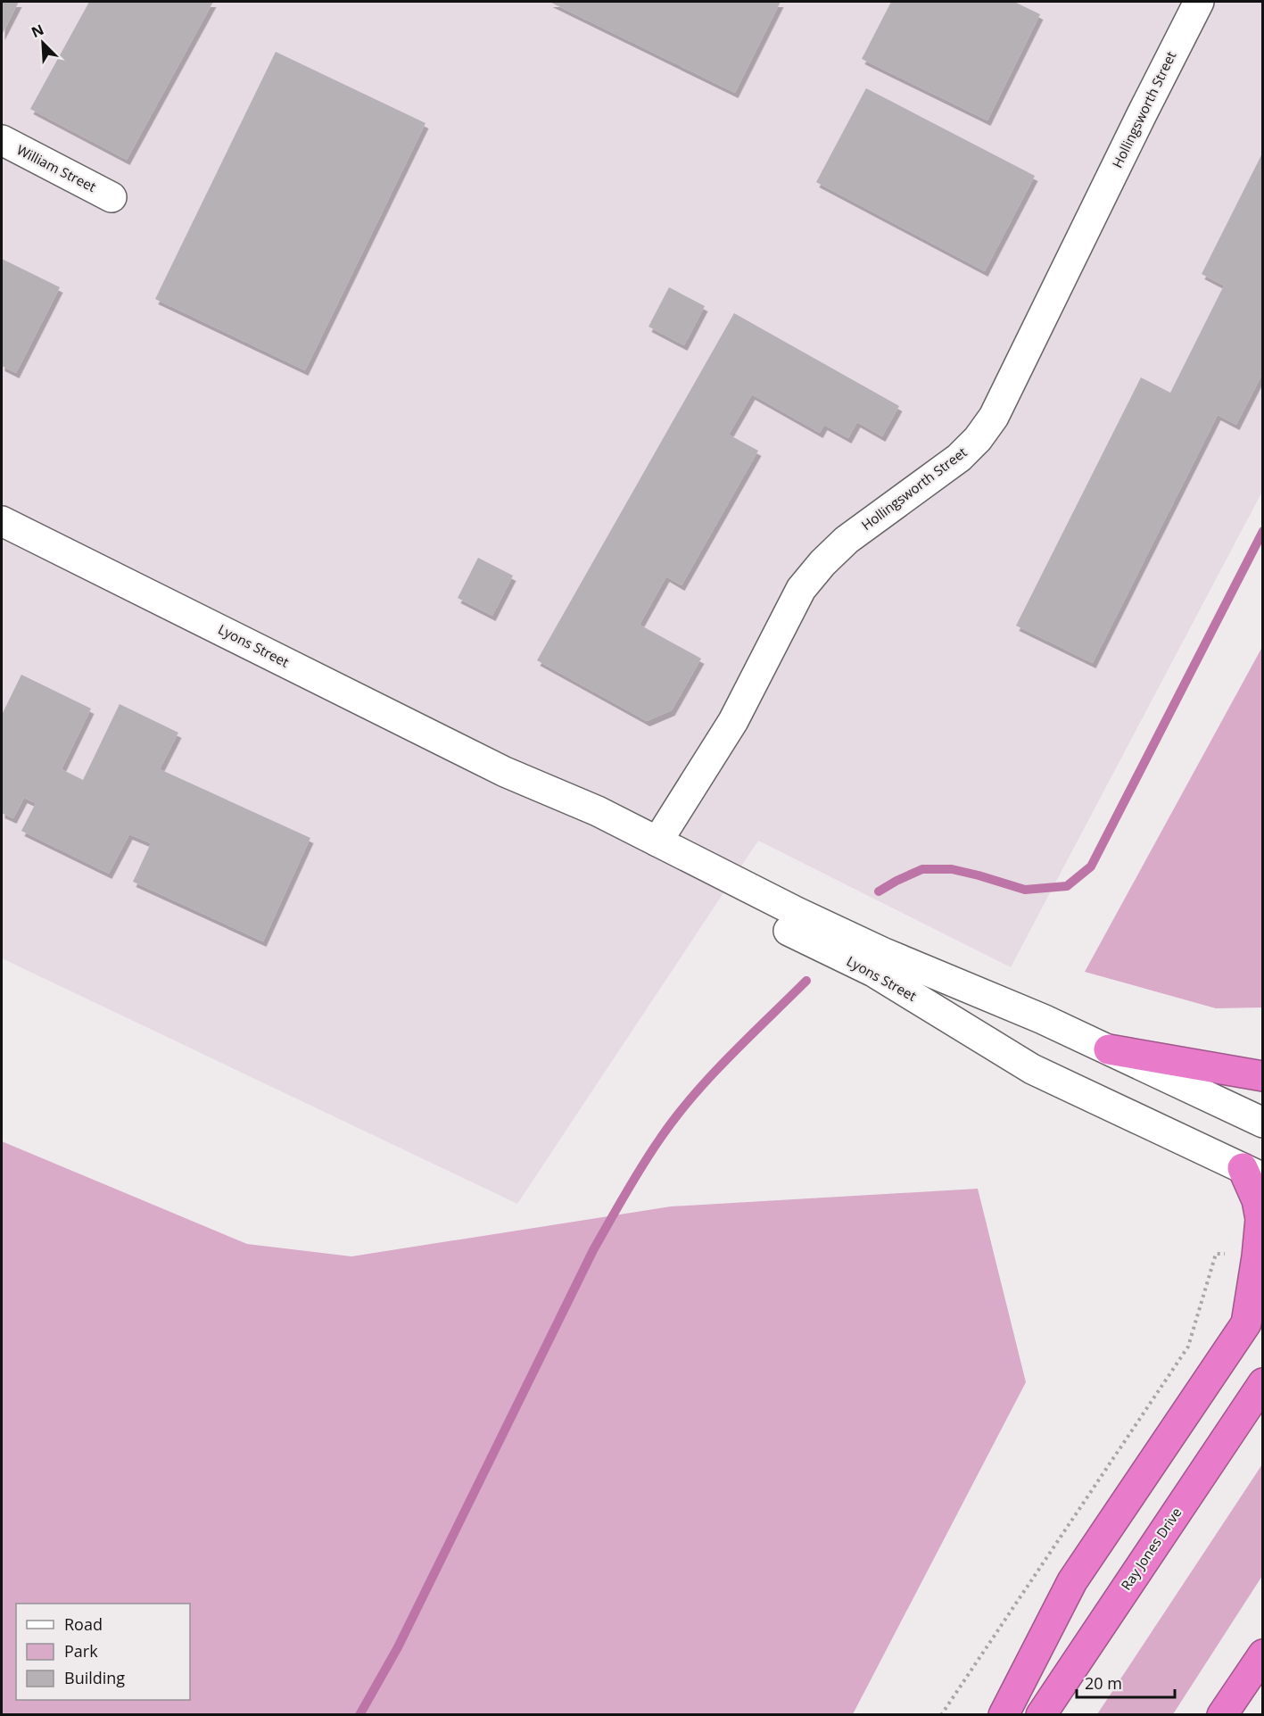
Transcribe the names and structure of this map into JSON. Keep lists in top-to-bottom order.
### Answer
{
  "streets": {
    "highway": ["Ray Jones Drive"],
    "street": ["Hollingsworth Street", "William Street", "Lyons Street"]
  },
  "crossings": [
    ["Hollingsworth Street", "Lyons Street"]
  ],
  "legend": ["Road", "Park", "Building"],
  "scale_bar": "20 m",
  "north": "top left"
}
